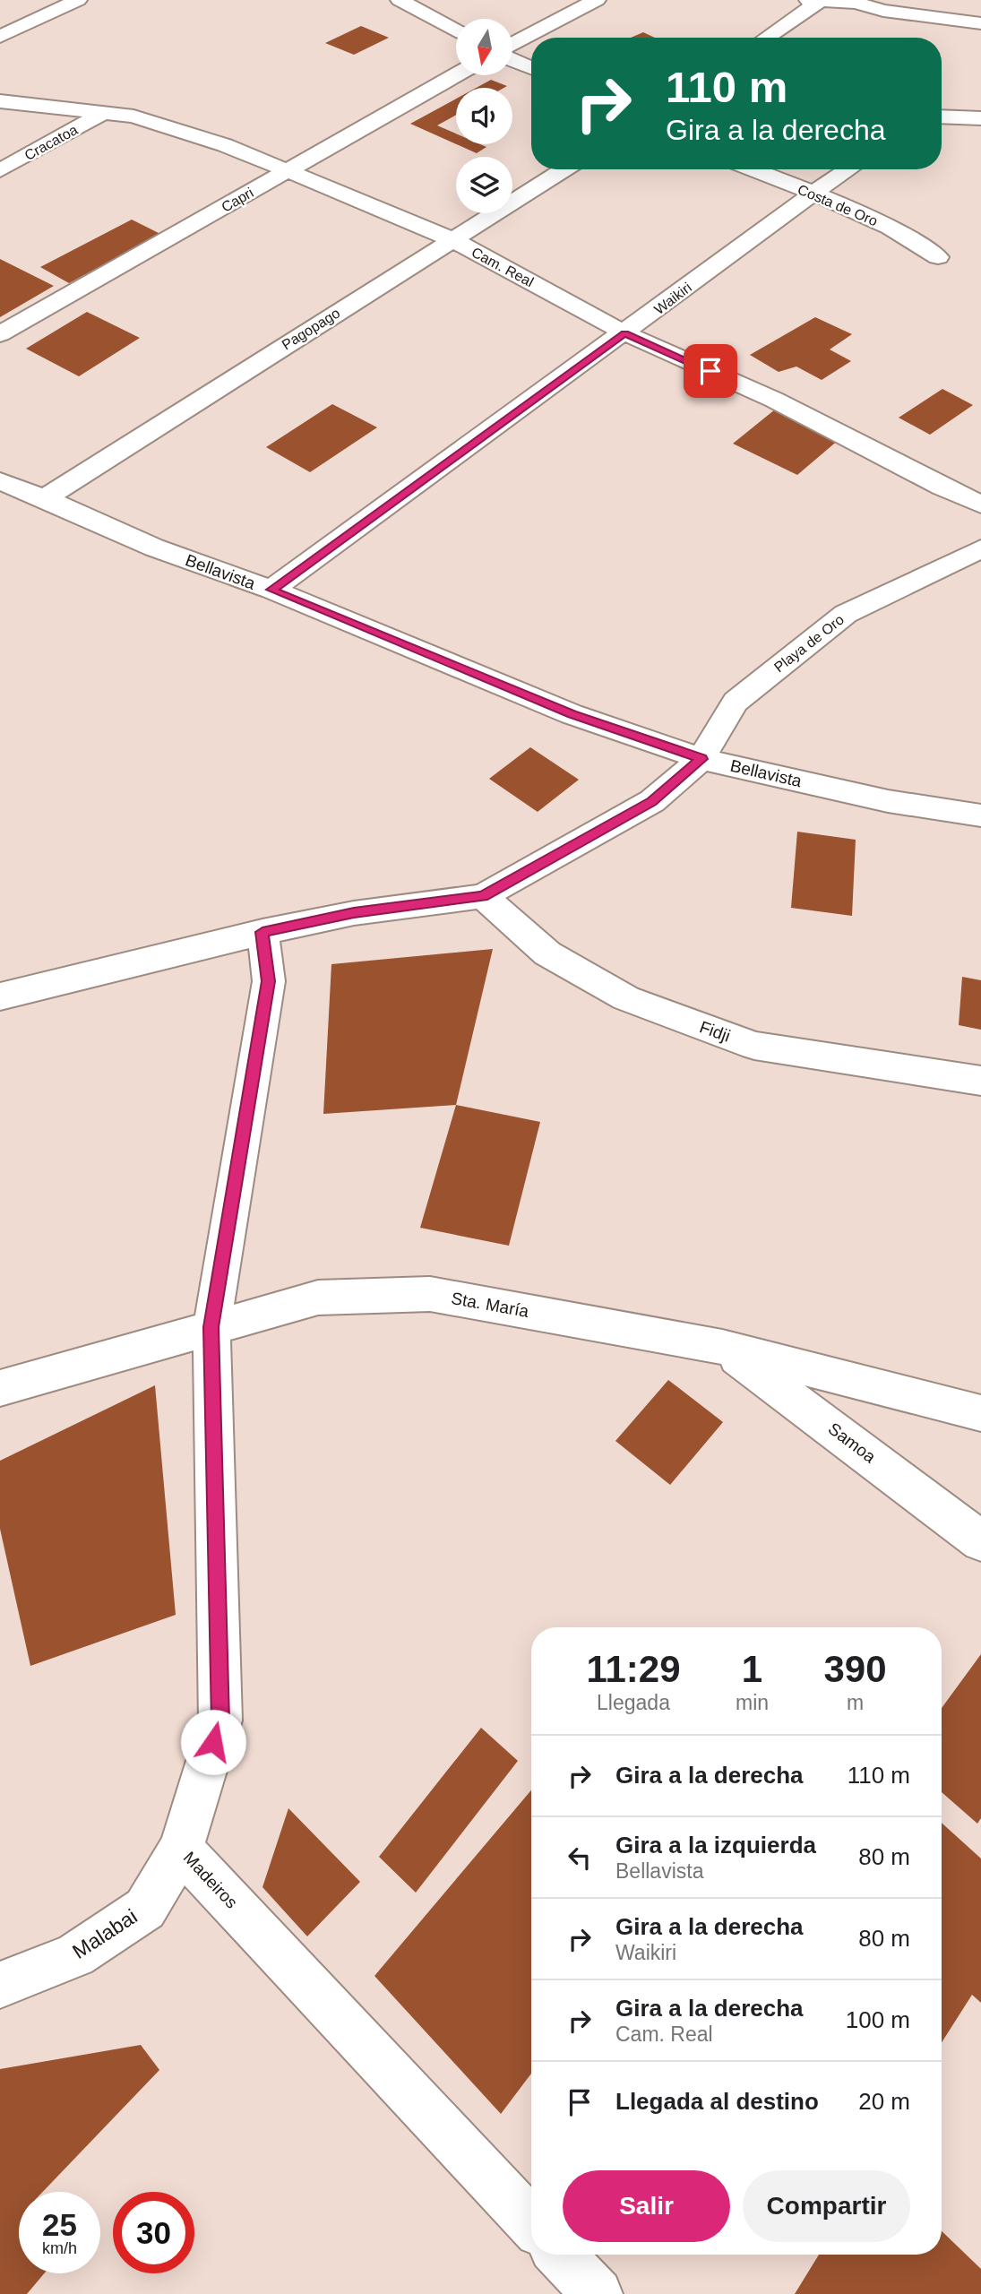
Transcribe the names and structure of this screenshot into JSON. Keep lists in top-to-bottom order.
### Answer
{
  "streets": {
    "street": [
      "Cracatoa",
      "Capri",
      "Costa de Oro",
      "Cam. Real",
      "Waikiri",
      "Pagopago",
      "Bellavista",
      "Playa de Oro",
      "Fidji",
      "Sta. María",
      "Samoa",
      "Madeiros",
      "Malabai"
    ]
  },
  "crossings": [
    ["Cracatoa", "Cam. Real"],
    ["Capri", "Cam. Real"],
    ["Costa de Oro", "Waikiri"],
    ["Cam. Real", "Waikiri"],
    ["Cam. Real", "Pagopago"],
    ["Waikiri", "Bellavista"],
    ["Pagopago", "Bellavista"],
    ["Bellavista", "Playa de Oro"],
    ["Playa de Oro", "Fidji"],
    ["Sta. María", "Samoa"],
    ["Sta. María", "Madeiros"],
    ["Madeiros", "Malabai"]
  ],
  "north": "bottom",
  "page": {
    "turn": ["110 m", "Gira a la derecha"],
    "eta": [
      "11:29",
      "Llegada",
      "1",
      "min",
      "390",
      "m"
    ],
    "list": [
      {
        "name": "Gira a la derecha",
        "value": "110 m"
      },
      {
        "name": "Gira a la izquierda",
        "note": "Bellavista",
        "value": "80 m"
      },
      {
        "name": "Gira a la derecha",
        "note": "Waikiri",
        "value": "80 m"
      },
      {
        "name": "Gira a la derecha",
        "note": "Cam. Real",
        "value": "100 m"
      },
      {
        "name": "Llegada al destino",
        "value": "20 m"
      }
    ],
    "buttons": ["Salir", "Compartir"],
    "speed": "25 km/h",
    "limit": "30"
  }
}
